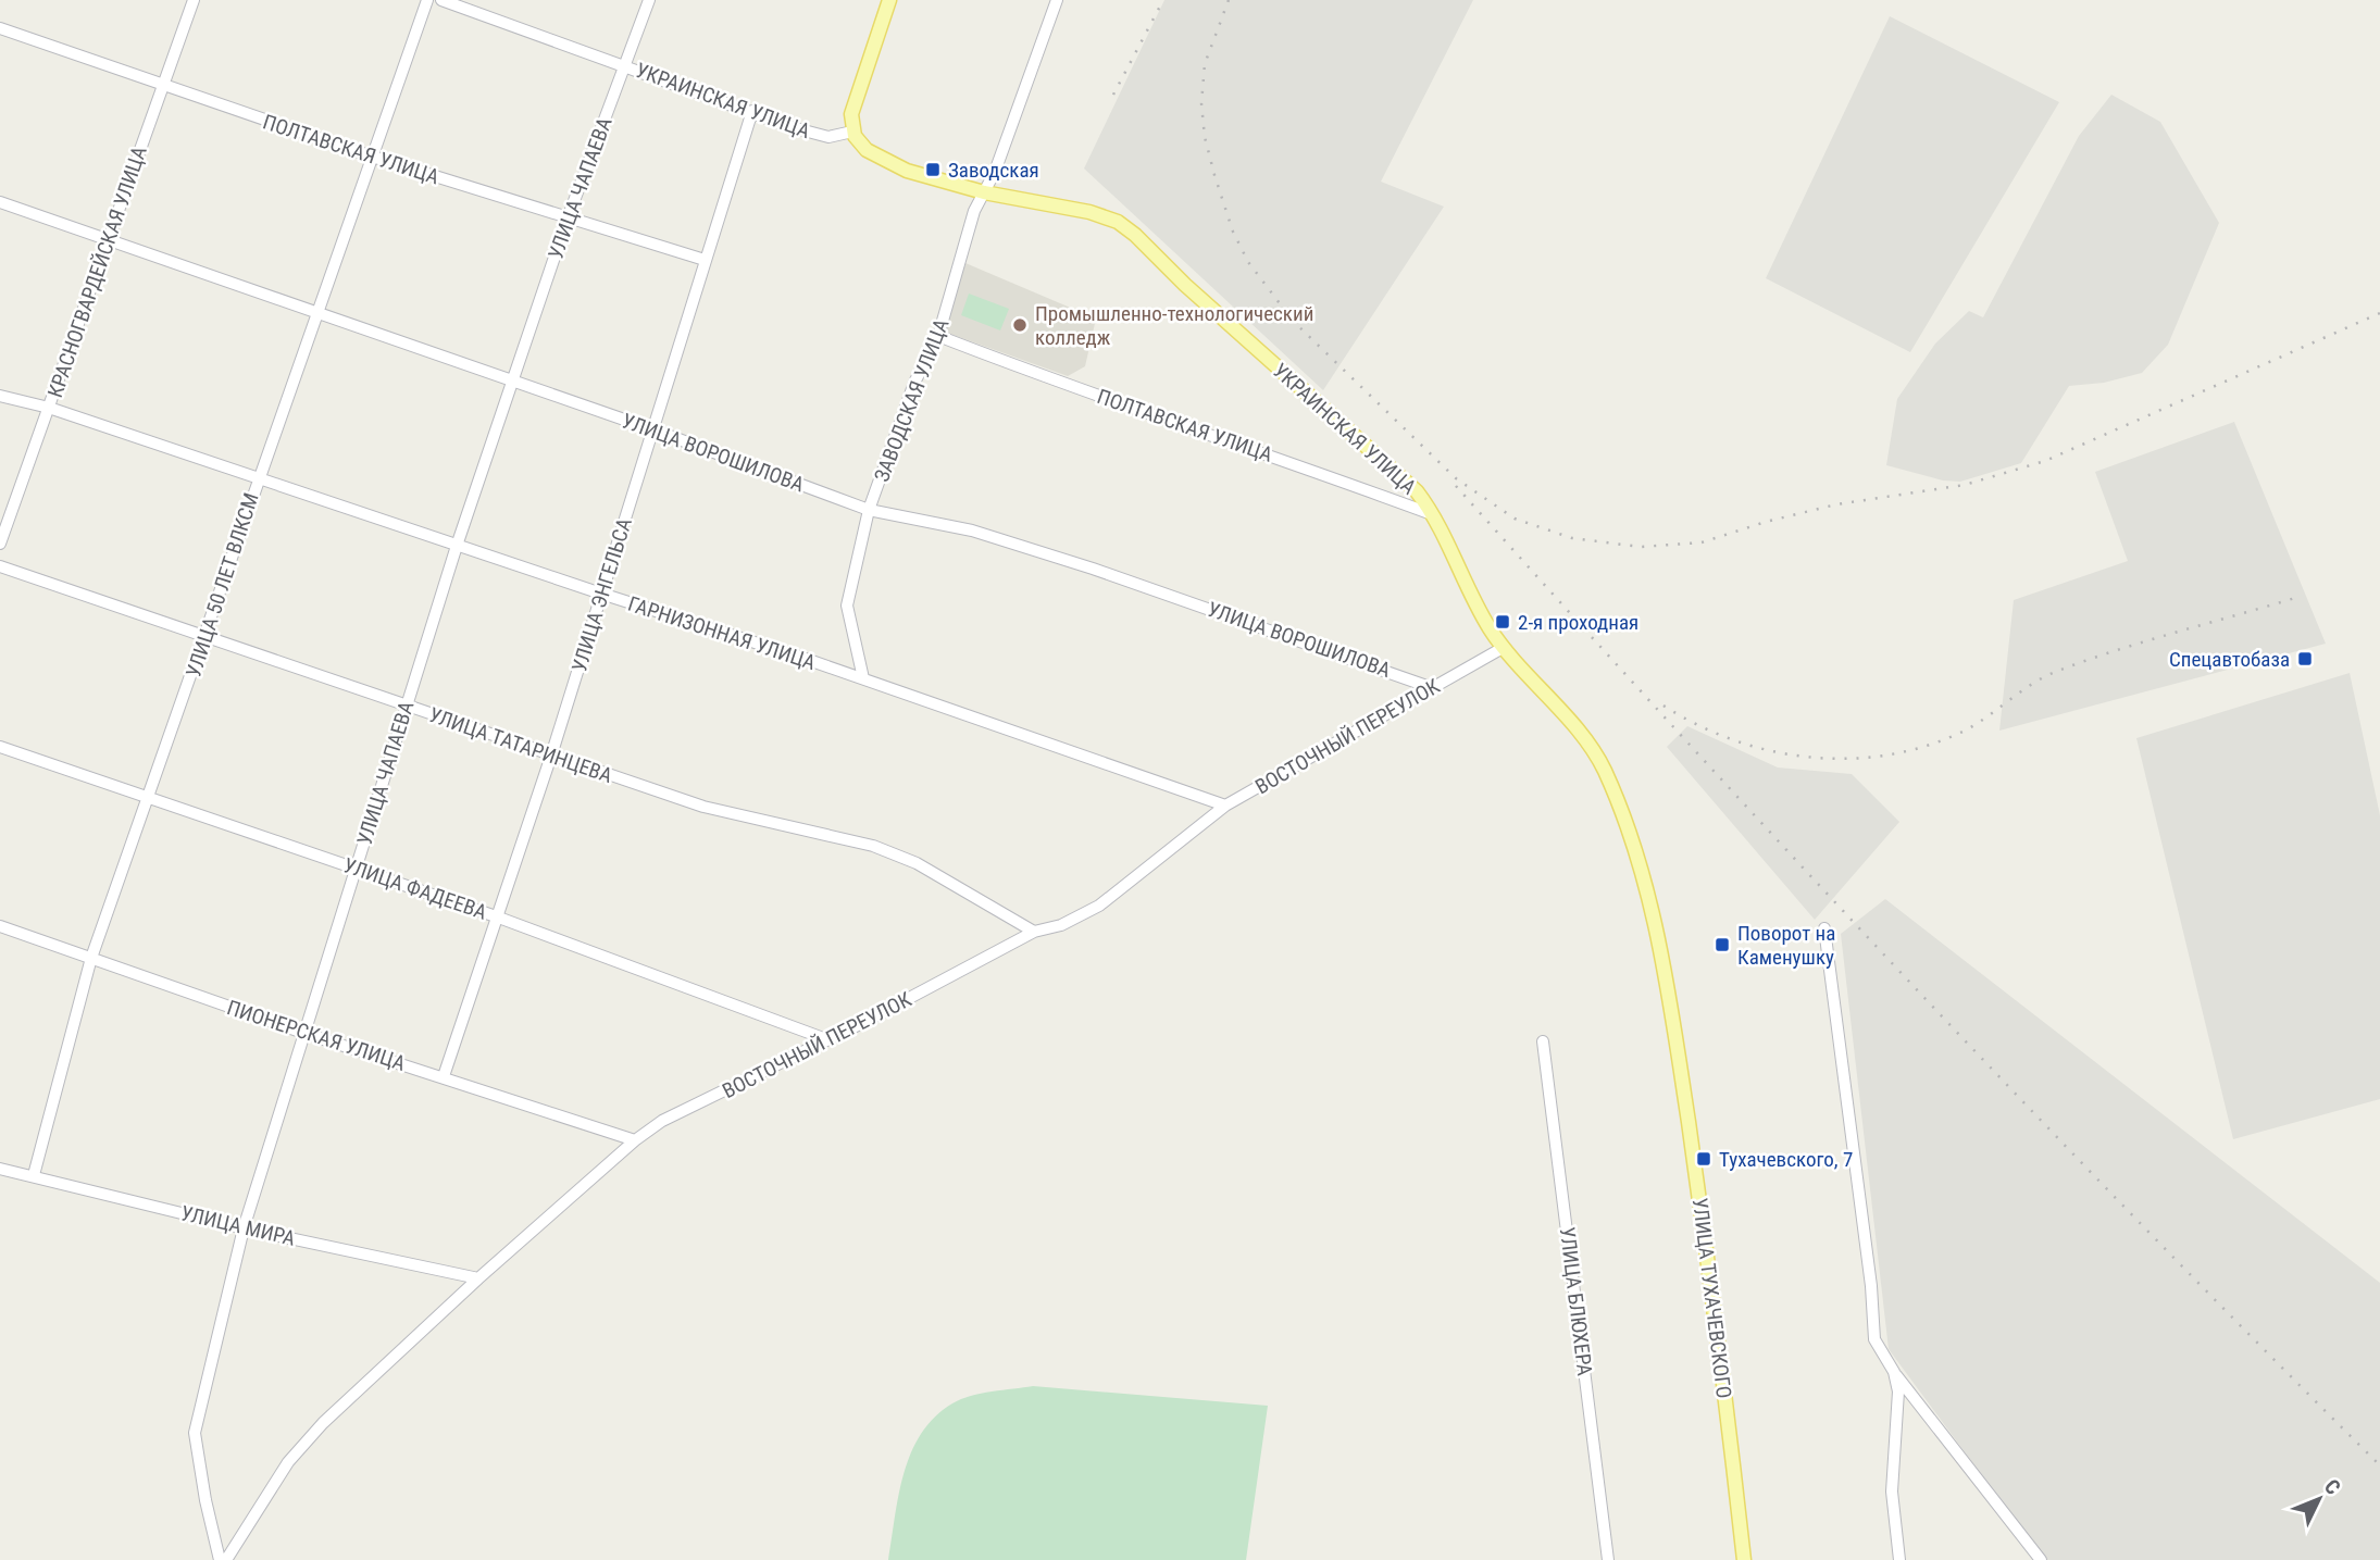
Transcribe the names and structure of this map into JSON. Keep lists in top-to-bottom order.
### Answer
{
  "streets": {
    "main road": ["УКРАИНСКАЯ УЛИЦА", "УЛИЦА ТУХАЧЕВСКОГО"],
    "street": [
      "ПОЛТАВСКАЯ УЛИЦА",
      "УЛИЦА ЧАПАЕВА",
      "КРАСНОГВАРДЕЙСКАЯ УЛИЦА",
      "ЗАВОДСКАЯ УЛИЦА",
      "УЛИЦА ВОРОШИЛОВА",
      "УЛИЦА 50 ЛЕТ ВЛКСМ",
      "УЛИЦА ЭНГЕЛЬСА",
      "ГАРНИЗОННАЯ УЛИЦА",
      "ВОСТОЧНЫЙ ПЕРЕУЛОК",
      "УЛИЦА ТАТАРИНЦЕВА",
      "УЛИЦА ФАДЕЕВА",
      "ПИОНЕРСКАЯ УЛИЦА",
      "УЛИЦА МИРА",
      "УЛИЦА БЛЮХЕРА"
    ]
  },
  "crossings": [
    ["УКРАИНСКАЯ УЛИЦА", "ПОЛТАВСКАЯ УЛИЦА"],
    ["УКРАИНСКАЯ УЛИЦА", "УЛИЦА ЧАПАЕВА"],
    ["УКРАИНСКАЯ УЛИЦА", "ЗАВОДСКАЯ УЛИЦА"],
    ["УКРАИНСКАЯ УЛИЦА", "УЛИЦА ЭНГЕЛЬСА"],
    ["УКРАИНСКАЯ УЛИЦА", "ВОСТОЧНЫЙ ПЕРЕУЛОК"],
    ["УКРАИНСКАЯ УЛИЦА", "УЛИЦА ТУХАЧЕВСКОГО"],
    ["ПОЛТАВСКАЯ УЛИЦА", "УЛИЦА ЧАПАЕВА"],
    ["ПОЛТАВСКАЯ УЛИЦА", "КРАСНОГВАРДЕЙСКАЯ УЛИЦА"],
    ["ПОЛТАВСКАЯ УЛИЦА", "ЗАВОДСКАЯ УЛИЦА"],
    ["ПОЛТАВСКАЯ УЛИЦА", "УЛИЦА 50 ЛЕТ ВЛКСМ"],
    ["ПОЛТАВСКАЯ УЛИЦА", "УЛИЦА ЭНГЕЛЬСА"],
    ["УЛИЦА ЧАПАЕВА", "УЛИЦА ВОРОШИЛОВА"],
    ["УЛИЦА ЧАПАЕВА", "ГАРНИЗОННАЯ УЛИЦА"],
    ["УЛИЦА ЧАПАЕВА", "УЛИЦА ТАТАРИНЦЕВА"],
    ["УЛИЦА ЧАПАЕВА", "УЛИЦА ФАДЕЕВА"],
    ["УЛИЦА ЧАПАЕВА", "ПИОНЕРСКАЯ УЛИЦА"],
    ["УЛИЦА ЧАПАЕВА", "УЛИЦА МИРА"],
    ["КРАСНОГВАРДЕЙСКАЯ УЛИЦА", "УЛИЦА ВОРОШИЛОВА"],
    ["КРАСНОГВАРДЕЙСКАЯ УЛИЦА", "ГАРНИЗОННАЯ УЛИЦА"],
    ["ЗАВОДСКАЯ УЛИЦА", "УЛИЦА ВОРОШИЛОВА"],
    ["ЗАВОДСКАЯ УЛИЦА", "ГАРНИЗОННАЯ УЛИЦА"],
    ["УЛИЦА ВОРОШИЛОВА", "УЛИЦА 50 ЛЕТ ВЛКСМ"],
    ["УЛИЦА ВОРОШИЛОВА", "УЛИЦА ЭНГЕЛЬСА"],
    ["УЛИЦА ВОРОШИЛОВА", "ВОСТОЧНЫЙ ПЕРЕУЛОК"],
    ["УЛИЦА 50 ЛЕТ ВЛКСМ", "ГАРНИЗОННАЯ УЛИЦА"],
    ["УЛИЦА 50 ЛЕТ ВЛКСМ", "УЛИЦА ТАТАРИНЦЕВА"],
    ["УЛИЦА 50 ЛЕТ ВЛКСМ", "УЛИЦА ФАДЕЕВА"],
    ["УЛИЦА 50 ЛЕТ ВЛКСМ", "ПИОНЕРСКАЯ УЛИЦА"],
    ["УЛИЦА 50 ЛЕТ ВЛКСМ", "УЛИЦА МИРА"],
    ["УЛИЦА ЭНГЕЛЬСА", "ГАРНИЗОННАЯ УЛИЦА"],
    ["УЛИЦА ЭНГЕЛЬСА", "УЛИЦА ТАТАРИНЦЕВА"],
    ["УЛИЦА ЭНГЕЛЬСА", "УЛИЦА ФАДЕЕВА"],
    ["УЛИЦА ЭНГЕЛЬСА", "ПИОНЕРСКАЯ УЛИЦА"],
    ["ГАРНИЗОННАЯ УЛИЦА", "ВОСТОЧНЫЙ ПЕРЕУЛОК"],
    ["ВОСТОЧНЫЙ ПЕРЕУЛОК", "УЛИЦА ТАТАРИНЦЕВА"],
    ["ВОСТОЧНЫЙ ПЕРЕУЛОК", "УЛИЦА ФАДЕЕВА"],
    ["ВОСТОЧНЫЙ ПЕРЕУЛОК", "ПИОНЕРСКАЯ УЛИЦА"],
    ["ВОСТОЧНЫЙ ПЕРЕУЛОК", "УЛИЦА МИРА"]
  ],
  "places": {
    "transit": [
      "Заводская",
      "2-я проходная",
      "Спецавтобаза",
      "Поворот на Каменушку",
      "Тухачевского, 7"
    ],
    "other": ["Промышленно-технологический колледж"]
  },
  "north": "top right"
}
